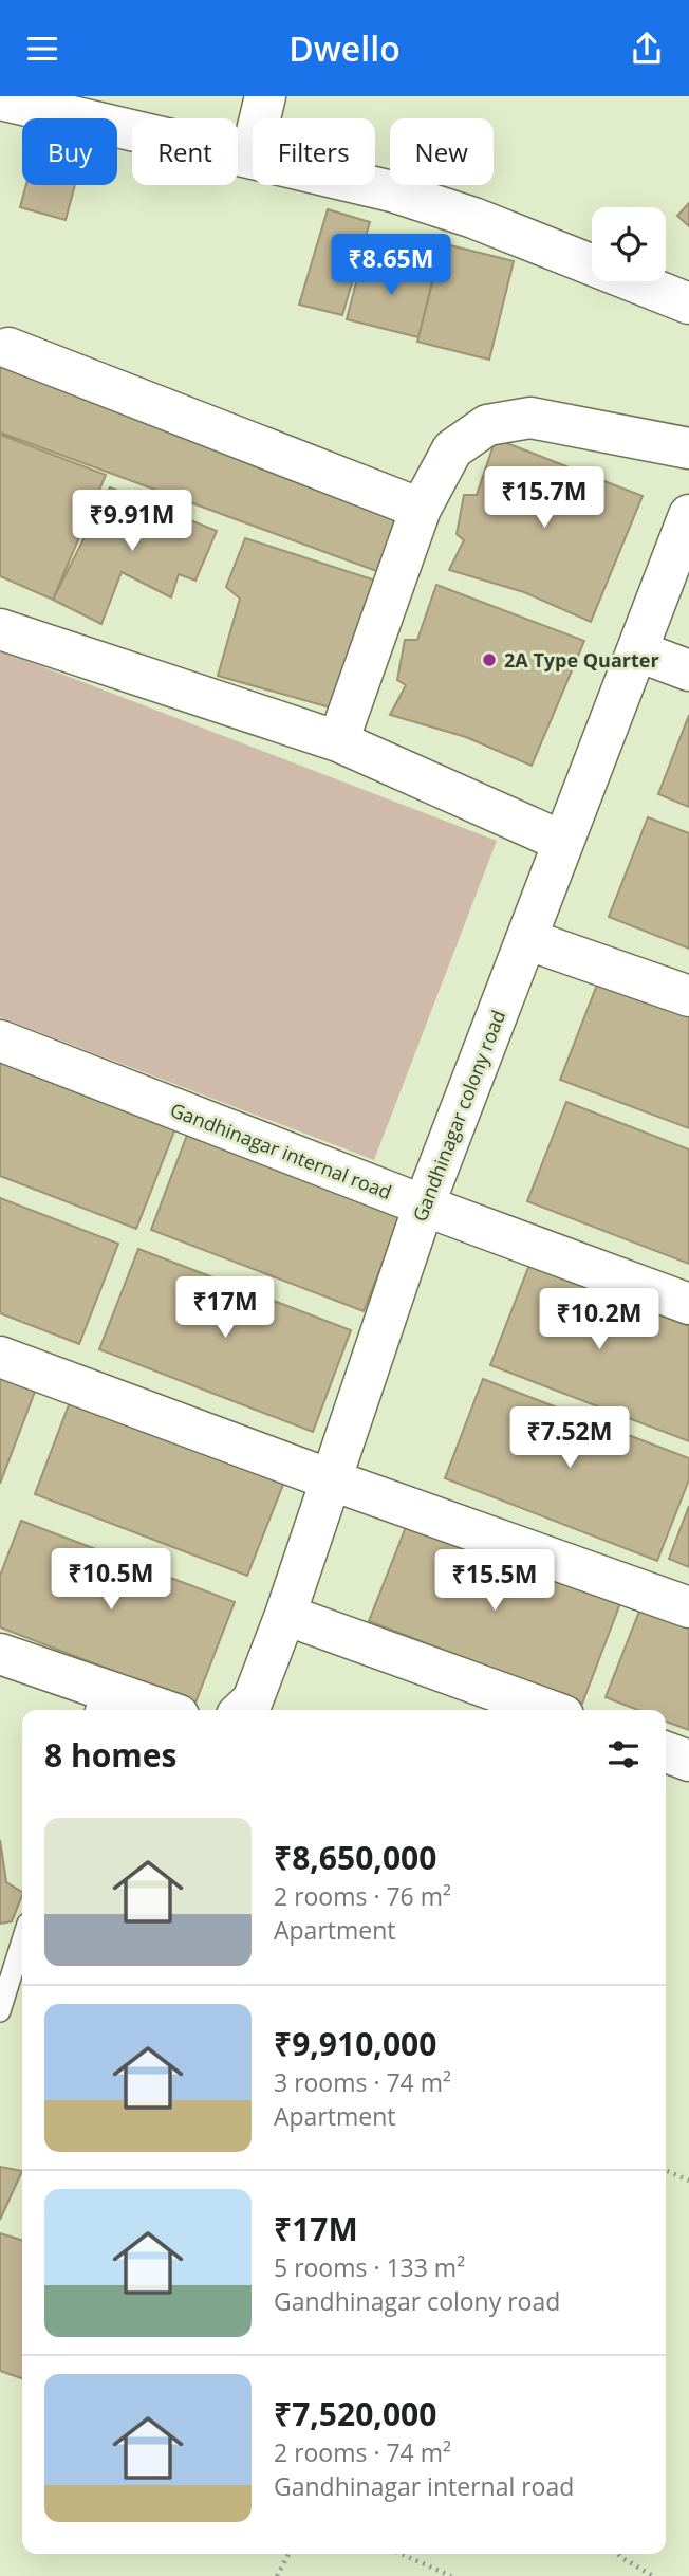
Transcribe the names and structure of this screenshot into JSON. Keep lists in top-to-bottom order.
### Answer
{
  "streets": {
    "street": ["Gandhinagar colony road", "Gandhinagar internal road"]
  },
  "crossings": [
    ["Gandhinagar colony road", "Gandhinagar internal road"]
  ],
  "places": ["2A Type Quarter"],
  "page": {
    "header": "Dwello",
    "chip": [
      "Buy",
      "Rent",
      "Filters",
      "New"
    ],
    "price": [
      "₹8.65M",
      "₹15.7M",
      "₹9.91M",
      "₹17M",
      "₹10.2M",
      "₹7.52M",
      "₹10.5M",
      "₹15.5M"
    ],
    "heading": "8 homes",
    "list": [
      {
        "name": "₹8,650,000",
        "note": "2 rooms · 76 m² · Apartment"
      },
      {
        "name": "₹9,910,000",
        "note": "3 rooms · 74 m² · Apartment"
      },
      {
        "name": "₹17M",
        "note": "5 rooms · 133 m² · Gandhinagar colony road"
      },
      {
        "name": "₹7,520,000",
        "note": "2 rooms · 74 m² · Gandhinagar internal road"
      }
    ]
  }
}
